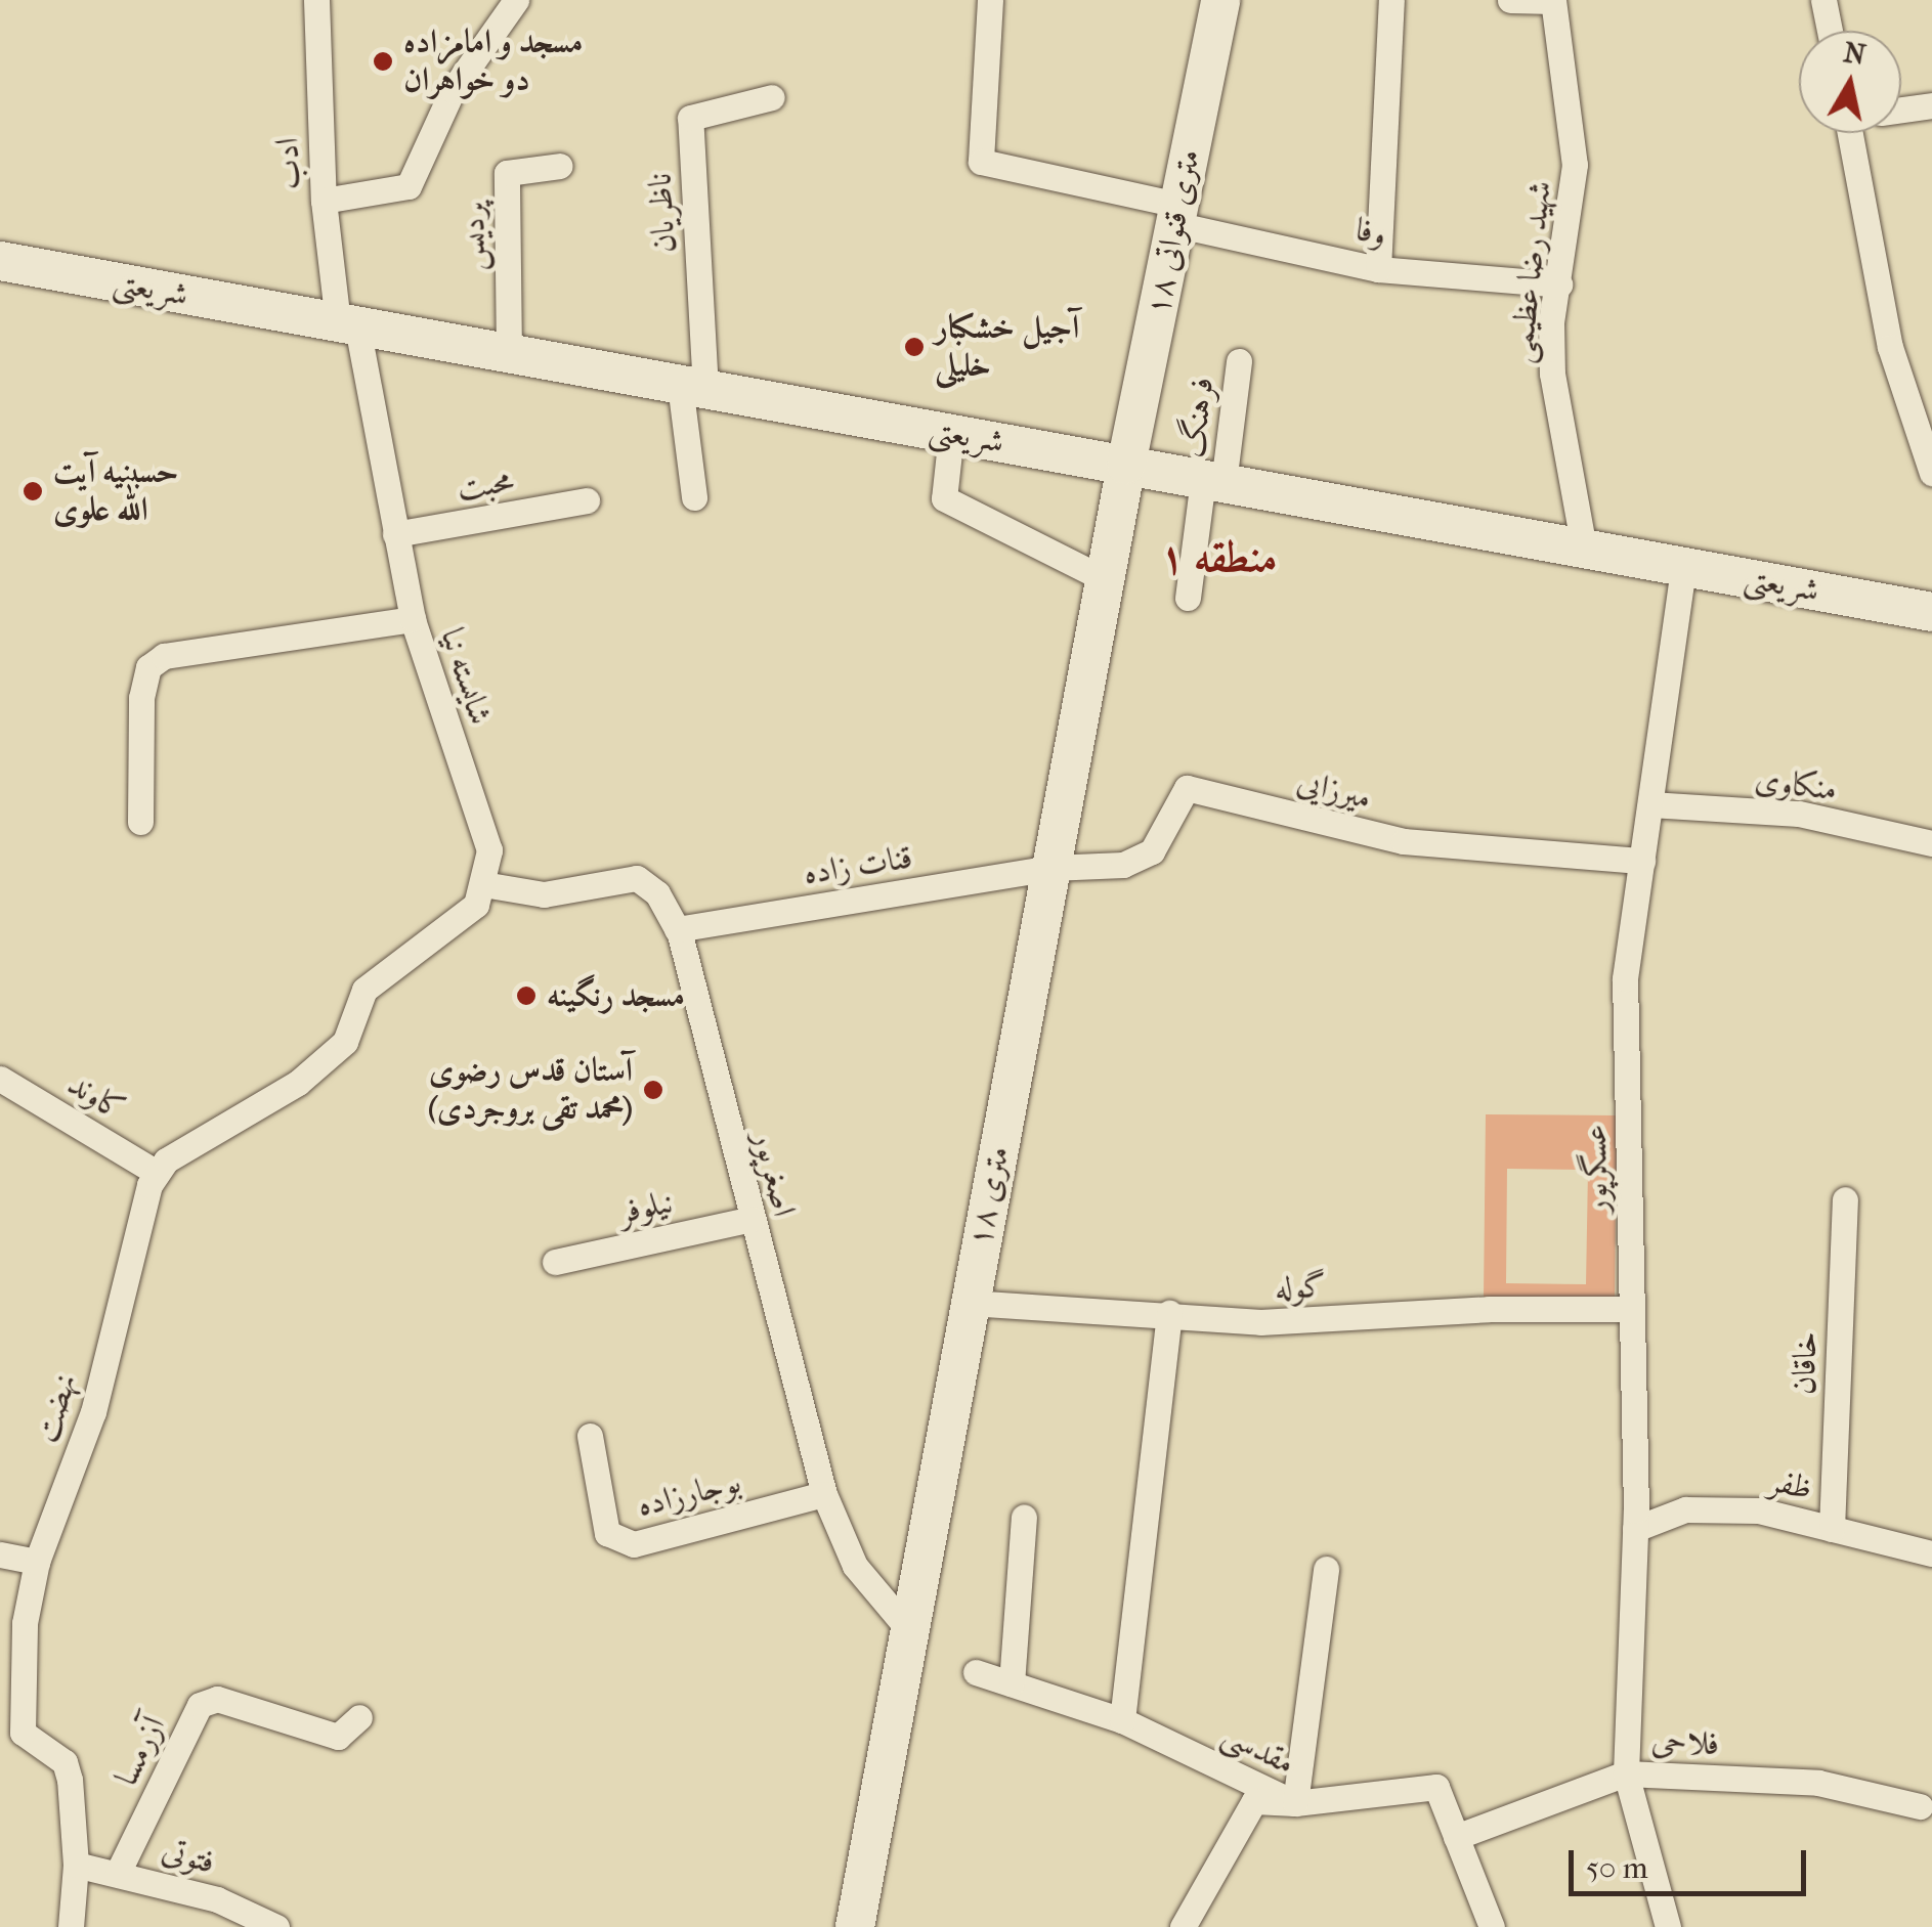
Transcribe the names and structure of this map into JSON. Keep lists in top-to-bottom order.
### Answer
{
  "streets": {
    "street": [
      "ادب",
      "ناظریان",
      "۱۸ متری قنواتی",
      "وفا",
      "پردیس",
      "شهید رضا عظیمی",
      "شریعتی",
      "فرهنگ",
      "محبت",
      "شایسته نیا",
      "منکاوی",
      "میرزایی",
      "قنات زاده",
      "کاوند",
      "عسگرپور",
      "اصغرپور",
      "۱۸ متری",
      "نیلوفر",
      "گوله",
      "خاقان",
      "نهضت",
      "ظفر",
      "بوجارزاده",
      "فلاحی",
      "مقدسی",
      "آزرمسا",
      "فتوتی"
    ]
  },
  "crossings": [
    ["ادب", "شریعتی"],
    ["ادب", "شایسته نیا"],
    ["ناظریان", "شریعتی"],
    ["۱۸ متری قنواتی", "وفا"],
    ["۱۸ متری قنواتی", "شریعتی"],
    ["۱۸ متری قنواتی", "۱۸ متری"],
    ["وفا", "شهید رضا عظیمی"],
    ["پردیس", "شریعتی"],
    ["شهید رضا عظیمی", "شریعتی"],
    ["شریعتی", "فرهنگ"],
    ["شریعتی", "شایسته نیا"],
    ["شریعتی", "عسگرپور"],
    ["شریعتی", "۱۸ متری"],
    ["محبت", "شایسته نیا"],
    ["شایسته نیا", "اصغرپور"],
    ["منکاوی", "عسگرپور"],
    ["میرزایی", "قنات زاده"],
    ["میرزایی", "عسگرپور"],
    ["میرزایی", "۱۸ متری"],
    ["قنات زاده", "اصغرپور"],
    ["قنات زاده", "۱۸ متری"],
    ["کاوند", "نهضت"],
    ["عسگرپور", "گوله"],
    ["عسگرپور", "ظفر"],
    ["عسگرپور", "فلاحی"],
    ["اصغرپور", "۱۸ متری"],
    ["اصغرپور", "نیلوفر"],
    ["اصغرپور", "بوجارزاده"],
    ["۱۸ متری", "گوله"],
    ["خاقان", "ظفر"],
    ["نهضت", "فتوتی"],
    ["فلاحی", "مقدسی"],
    ["آزرمسا", "فتوتی"]
  ],
  "districts": ["منطقه ۱"],
  "places": [
    "مسجد و امامزاده دو خواهران",
    "آجیل خشکبار خلیلی",
    "حسینیه آیت الله علوی",
    "مسجد رنگینه",
    "آستان قدس رضوی (محمد تقی بروجردی)"
  ],
  "scale_bar": "50 m",
  "north": "top"
}
